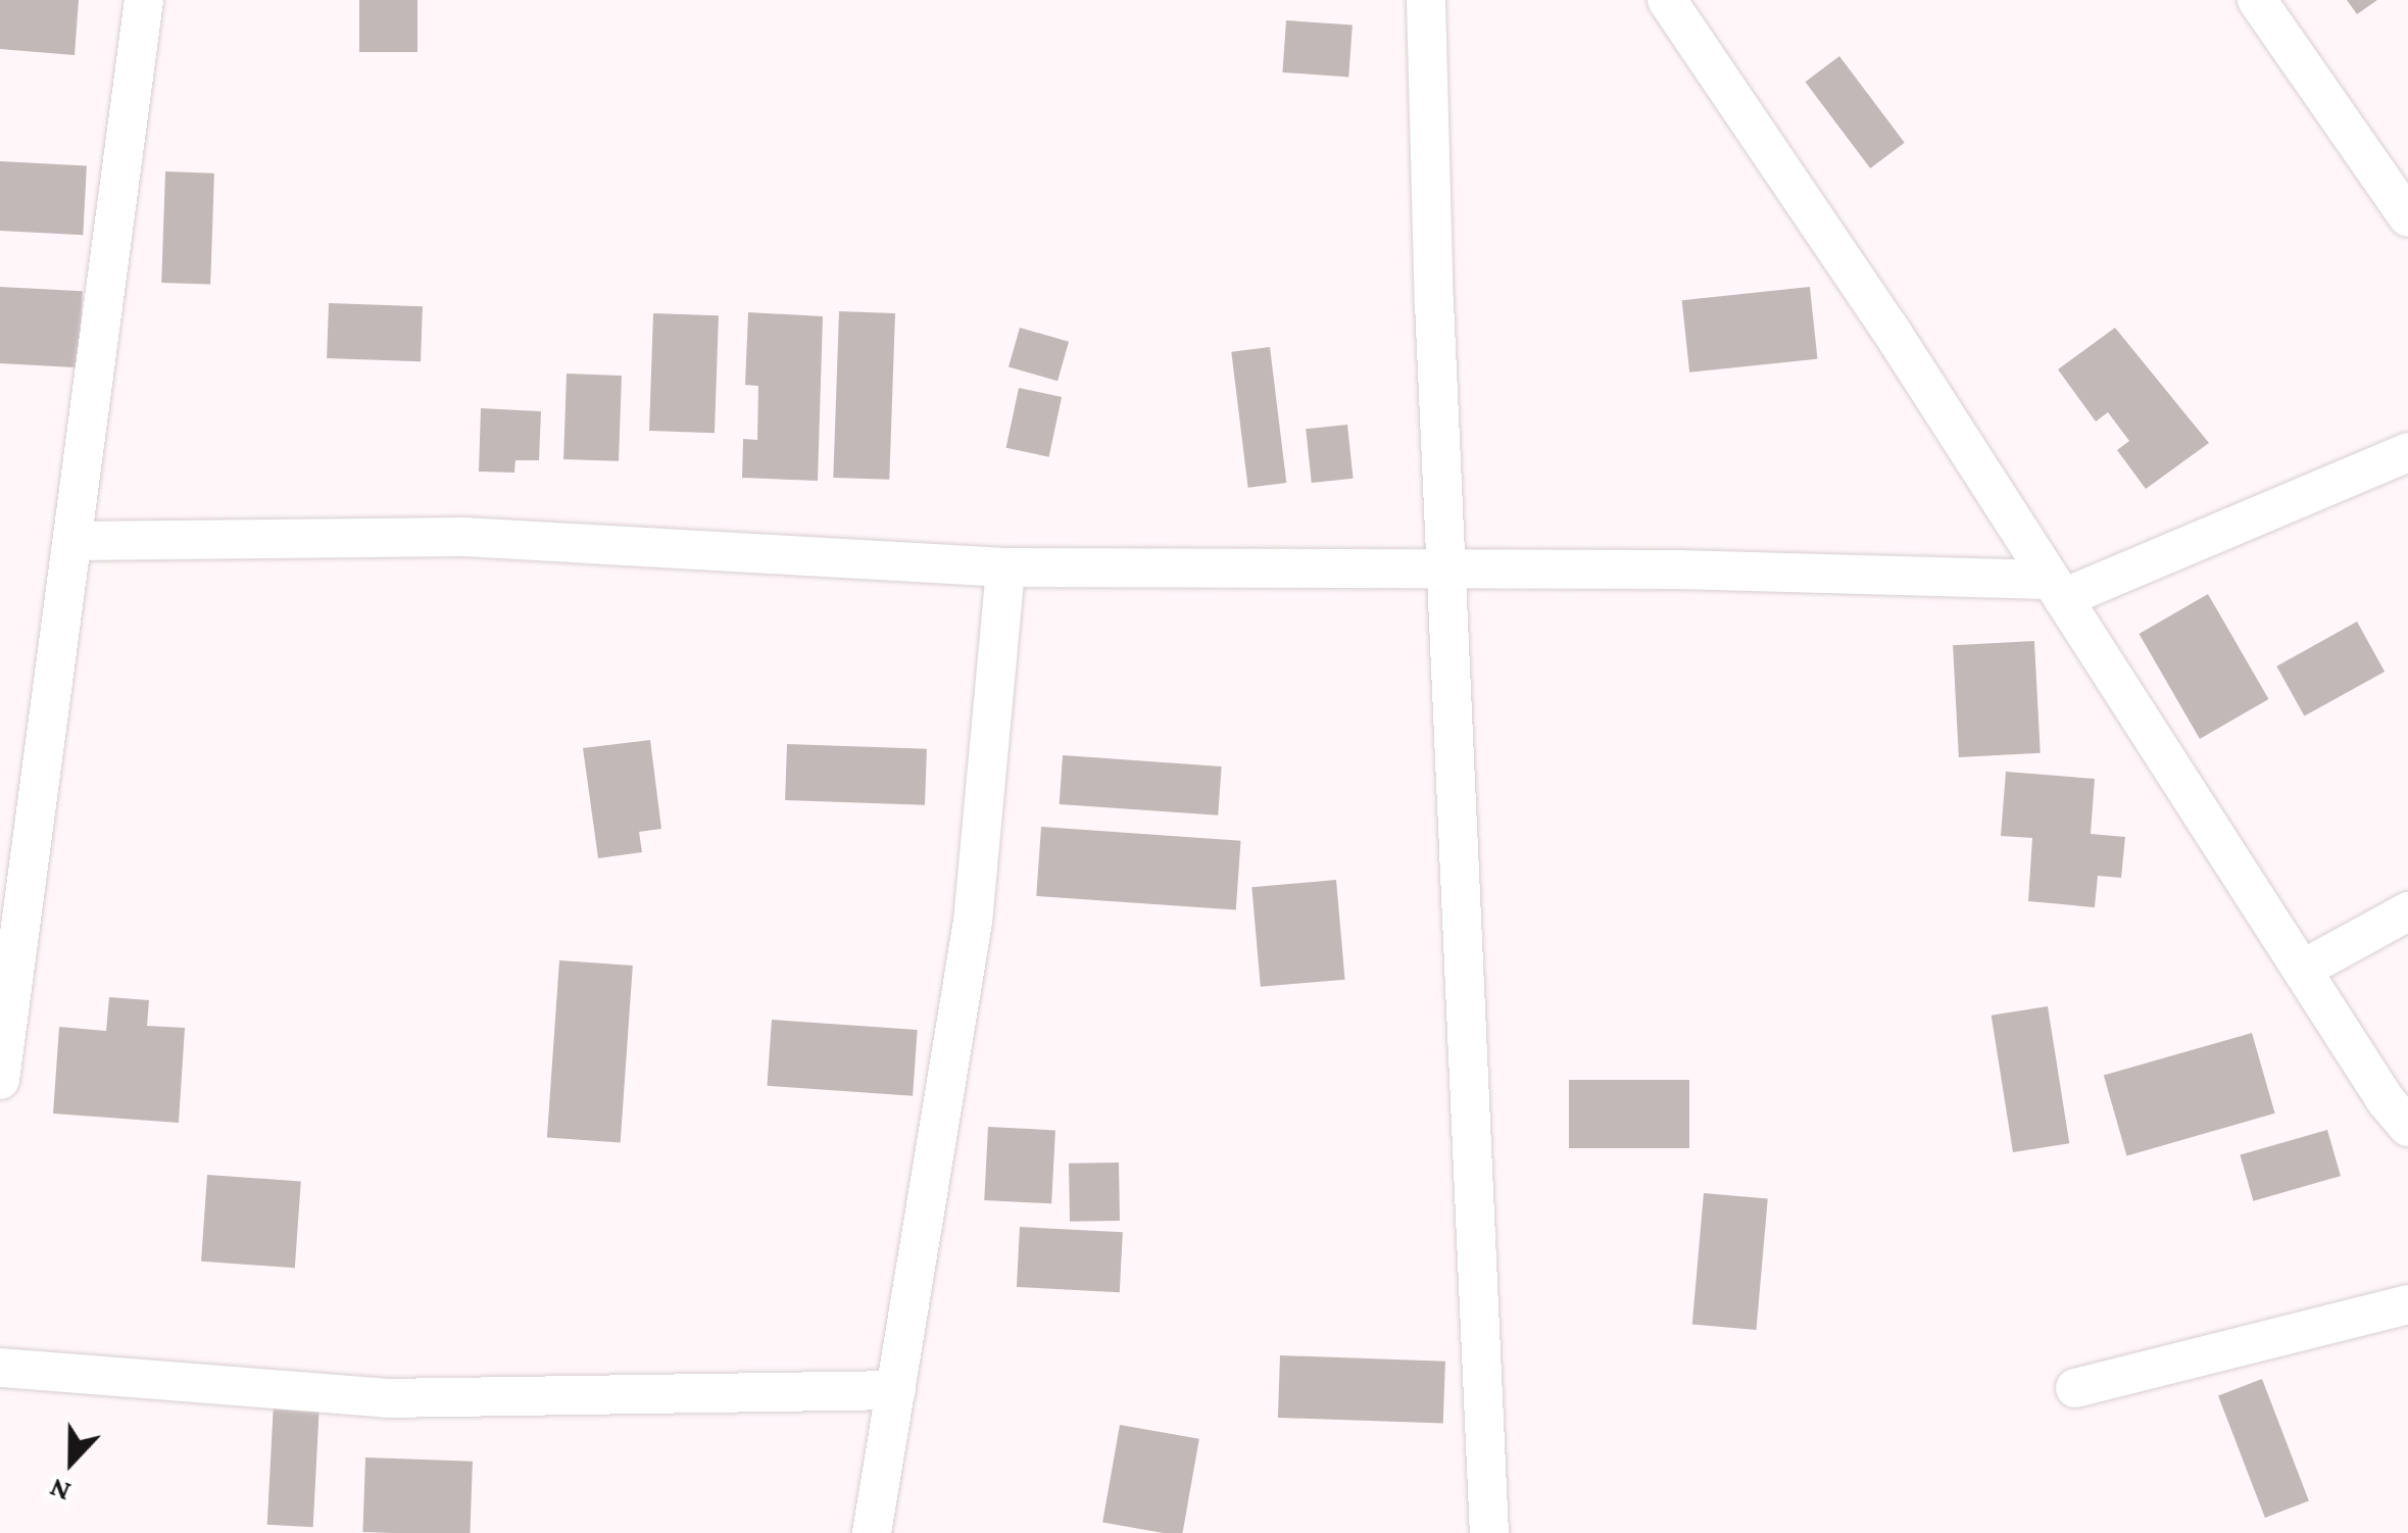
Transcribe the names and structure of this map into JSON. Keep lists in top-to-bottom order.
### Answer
{
  "north": "bottom"
}
